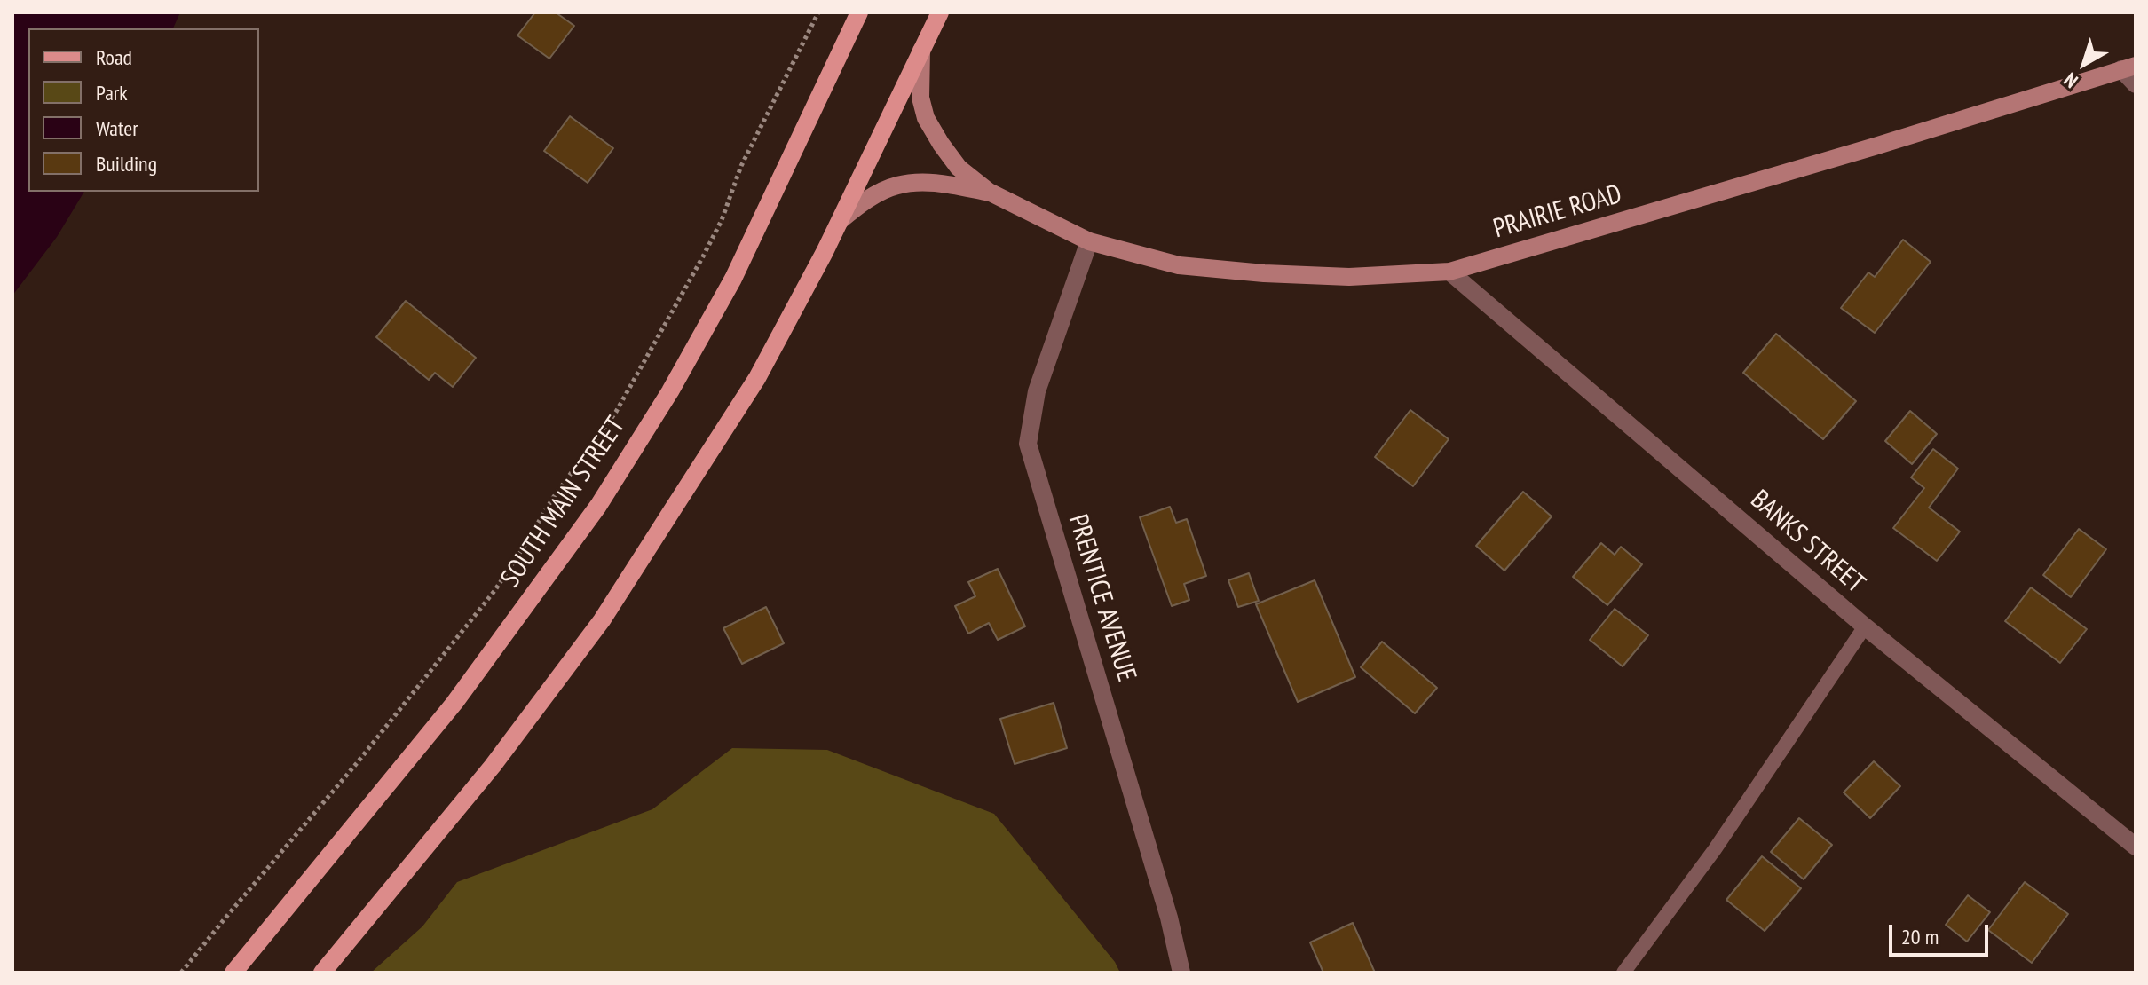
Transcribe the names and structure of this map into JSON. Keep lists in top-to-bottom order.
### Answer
{
  "streets": {
    "main road": ["SOUTH MAIN STREET"],
    "street": ["PRAIRIE ROAD", "BANKS STREET", "PRENTICE AVENUE"]
  },
  "crossings": [
    ["PRAIRIE ROAD", "BANKS STREET"],
    ["PRAIRIE ROAD", "PRENTICE AVENUE"]
  ],
  "legend": [
    "Road",
    "Park",
    "Water",
    "Building"
  ],
  "scale_bar": "20 m",
  "north": "bottom left"
}
